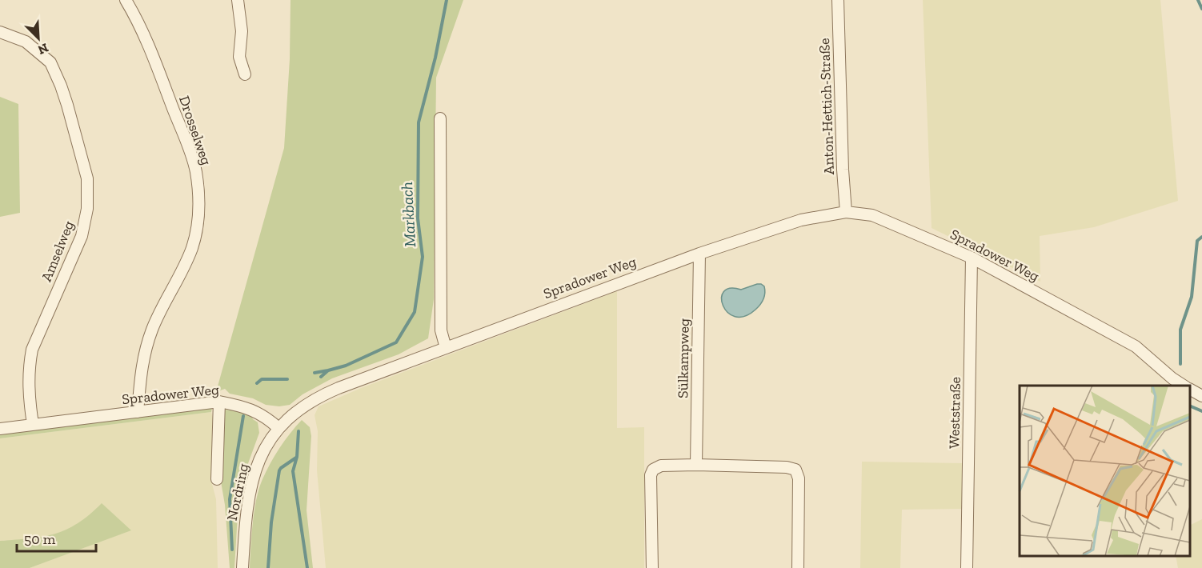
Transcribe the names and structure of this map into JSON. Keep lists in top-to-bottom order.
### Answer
{
  "streets": {
    "street": [
      "Anton-Hettich-Straße",
      "Drosselweg",
      "Amselweg",
      "Spradower Weg",
      "Sülkampweg",
      "Weststraße",
      "Nordring"
    ]
  },
  "crossings": [
    ["Anton-Hettich-Straße", "Spradower Weg"],
    ["Drosselweg", "Spradower Weg"],
    ["Amselweg", "Spradower Weg"],
    ["Spradower Weg", "Sülkampweg"],
    ["Spradower Weg", "Weststraße"],
    ["Spradower Weg", "Nordring"]
  ],
  "water": ["Markbach"],
  "scale_bar": "50 m",
  "north": "bottom right"
}
